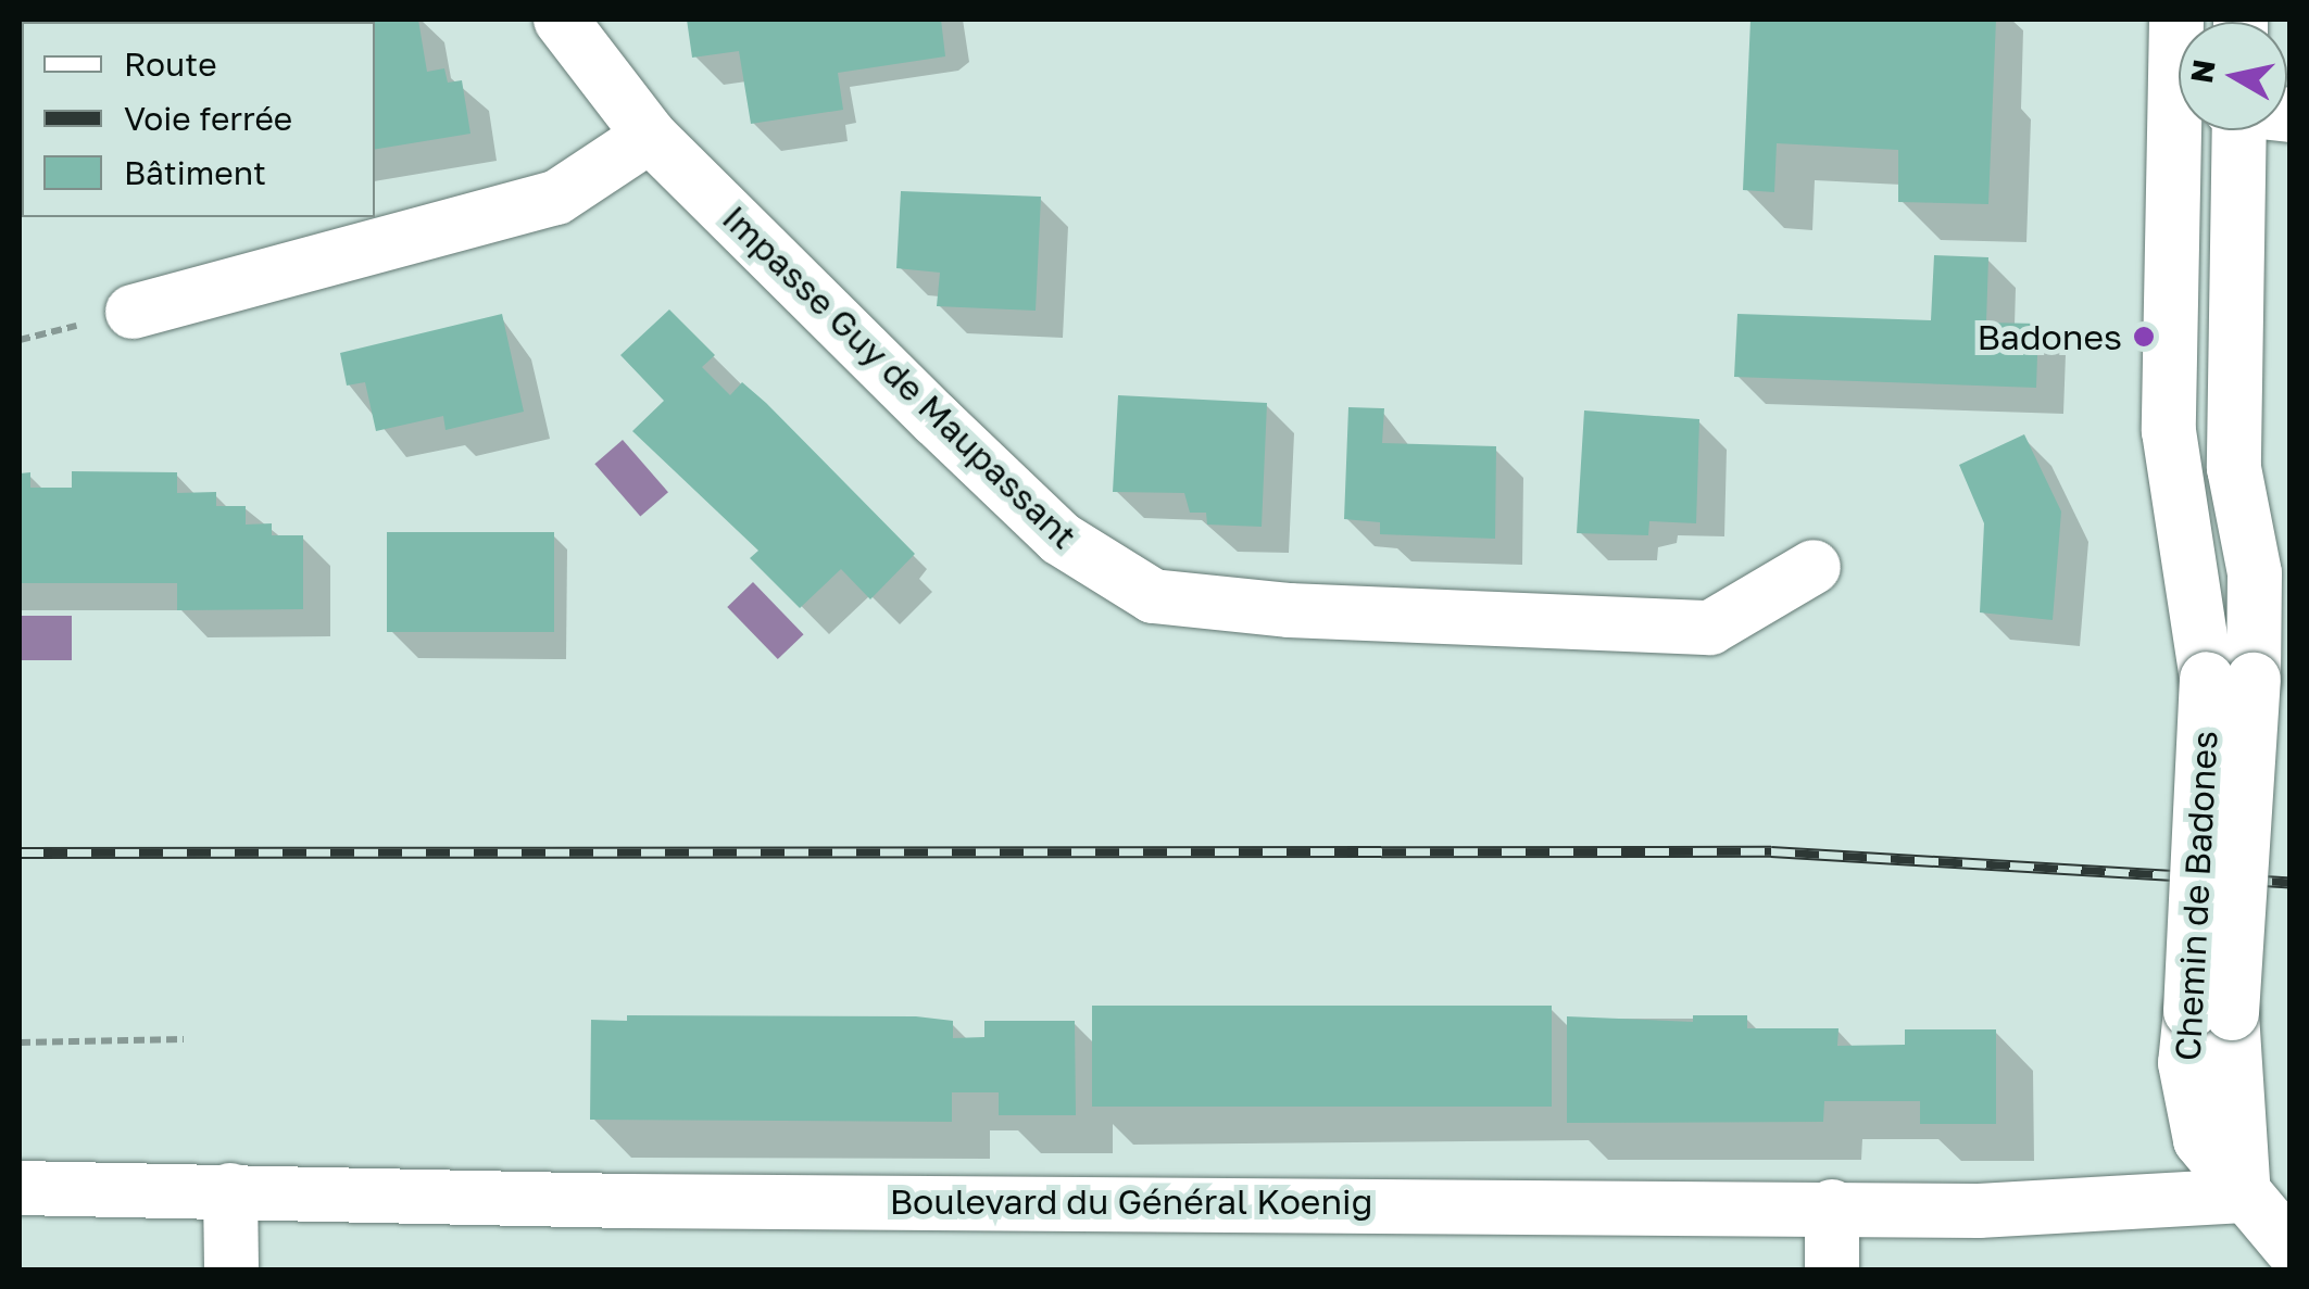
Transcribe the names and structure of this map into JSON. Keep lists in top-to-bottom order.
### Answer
{
  "streets": {
    "street": ["Impasse Guy de Maupassant", "Chemin de Badones", "Boulevard du Général Koenig"]
  },
  "crossings": [
    ["Chemin de Badones", "Boulevard du Général Koenig"]
  ],
  "places": ["Badones"],
  "legend": ["Route", "Voie ferrée", "Bâtiment"],
  "north": "left"
}
